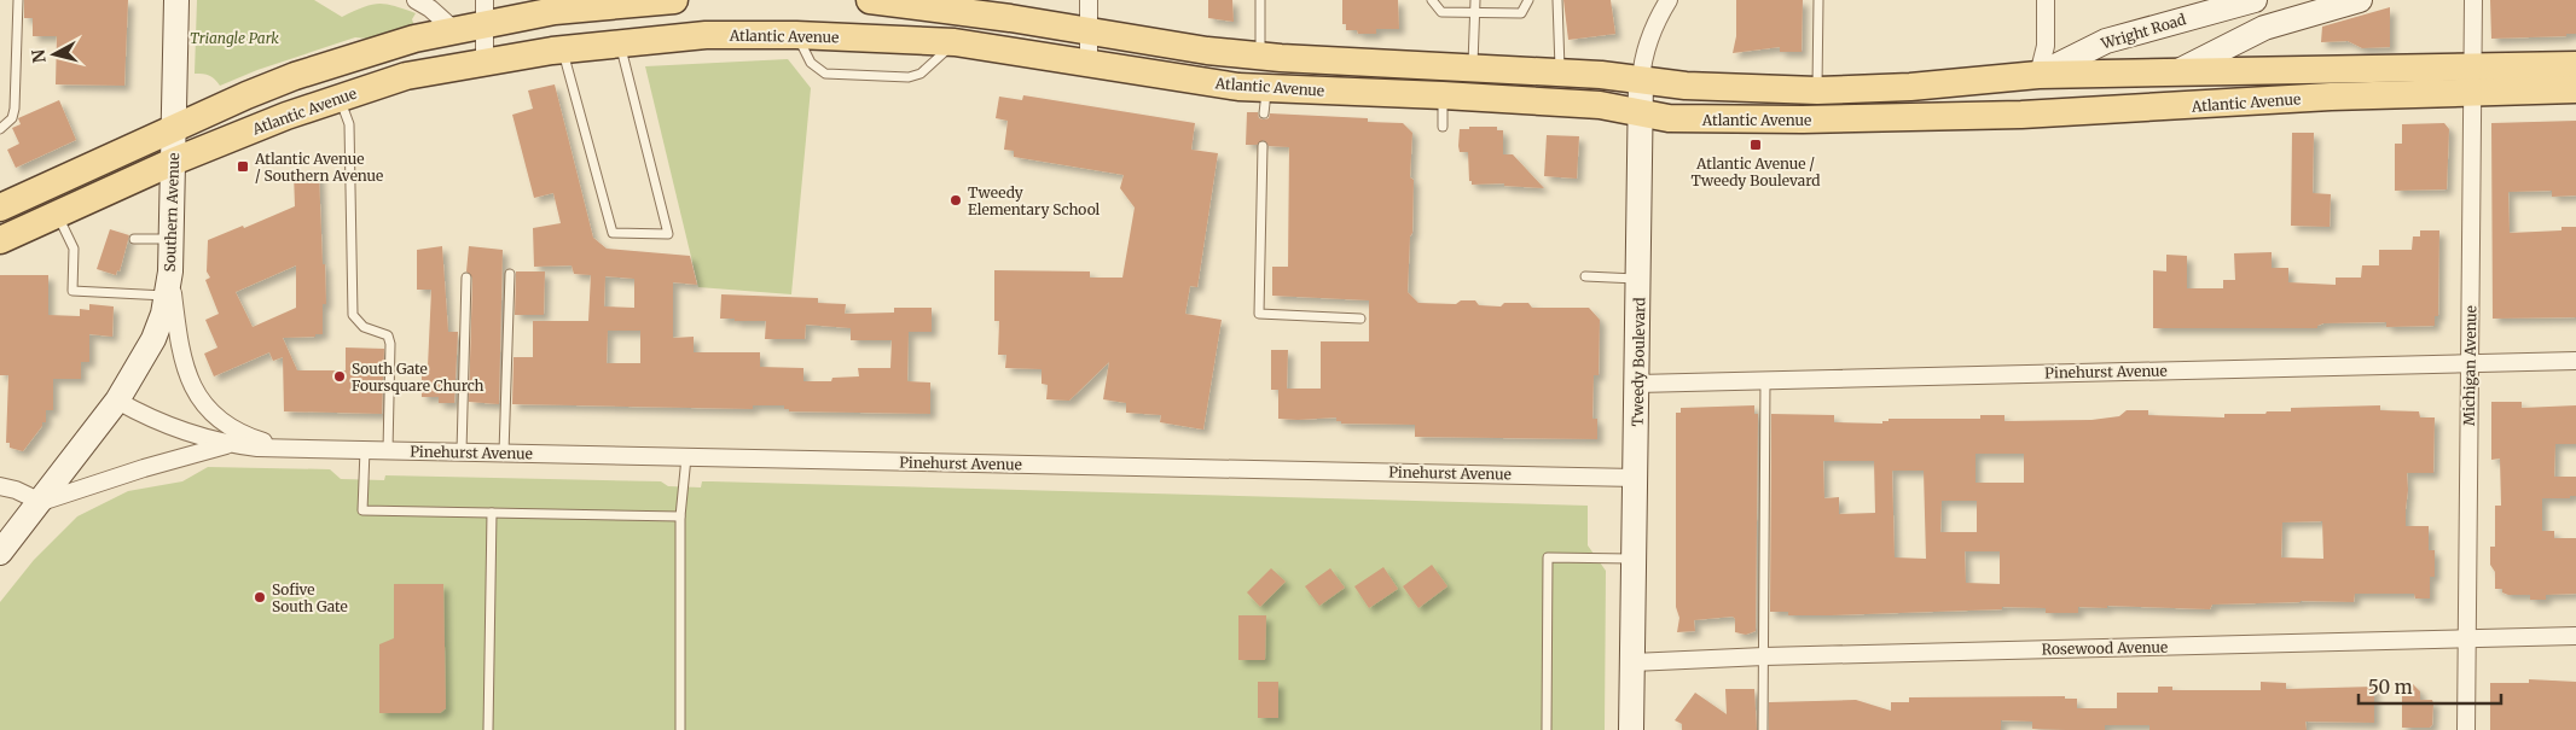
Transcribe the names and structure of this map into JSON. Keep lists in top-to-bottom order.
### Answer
{
  "streets": {
    "main road": ["Atlantic Avenue"],
    "street": [
      "Wright Road",
      "Southern Avenue",
      "Tweedy Boulevard",
      "Michigan Avenue",
      "Pinehurst Avenue",
      "Rosewood Avenue"
    ]
  },
  "crossings": [
    ["Wright Road", "Atlantic Avenue"],
    ["Atlantic Avenue", "Southern Avenue"],
    ["Atlantic Avenue", "Tweedy Boulevard"],
    ["Atlantic Avenue", "Michigan Avenue"],
    ["Southern Avenue", "Pinehurst Avenue"],
    ["Tweedy Boulevard", "Pinehurst Avenue"],
    ["Tweedy Boulevard", "Rosewood Avenue"],
    ["Michigan Avenue", "Pinehurst Avenue"],
    ["Michigan Avenue", "Rosewood Avenue"]
  ],
  "parks": ["Triangle Park"],
  "places": {
    "transit": ["Atlantic Avenue / Tweedy Boulevard", "Atlantic Avenue / Southern Avenue"],
    "other": ["Tweedy Elementary School", "South Gate Foursquare Church", "Sofive South Gate"]
  },
  "scale_bar": "50 m",
  "north": "left"
}
